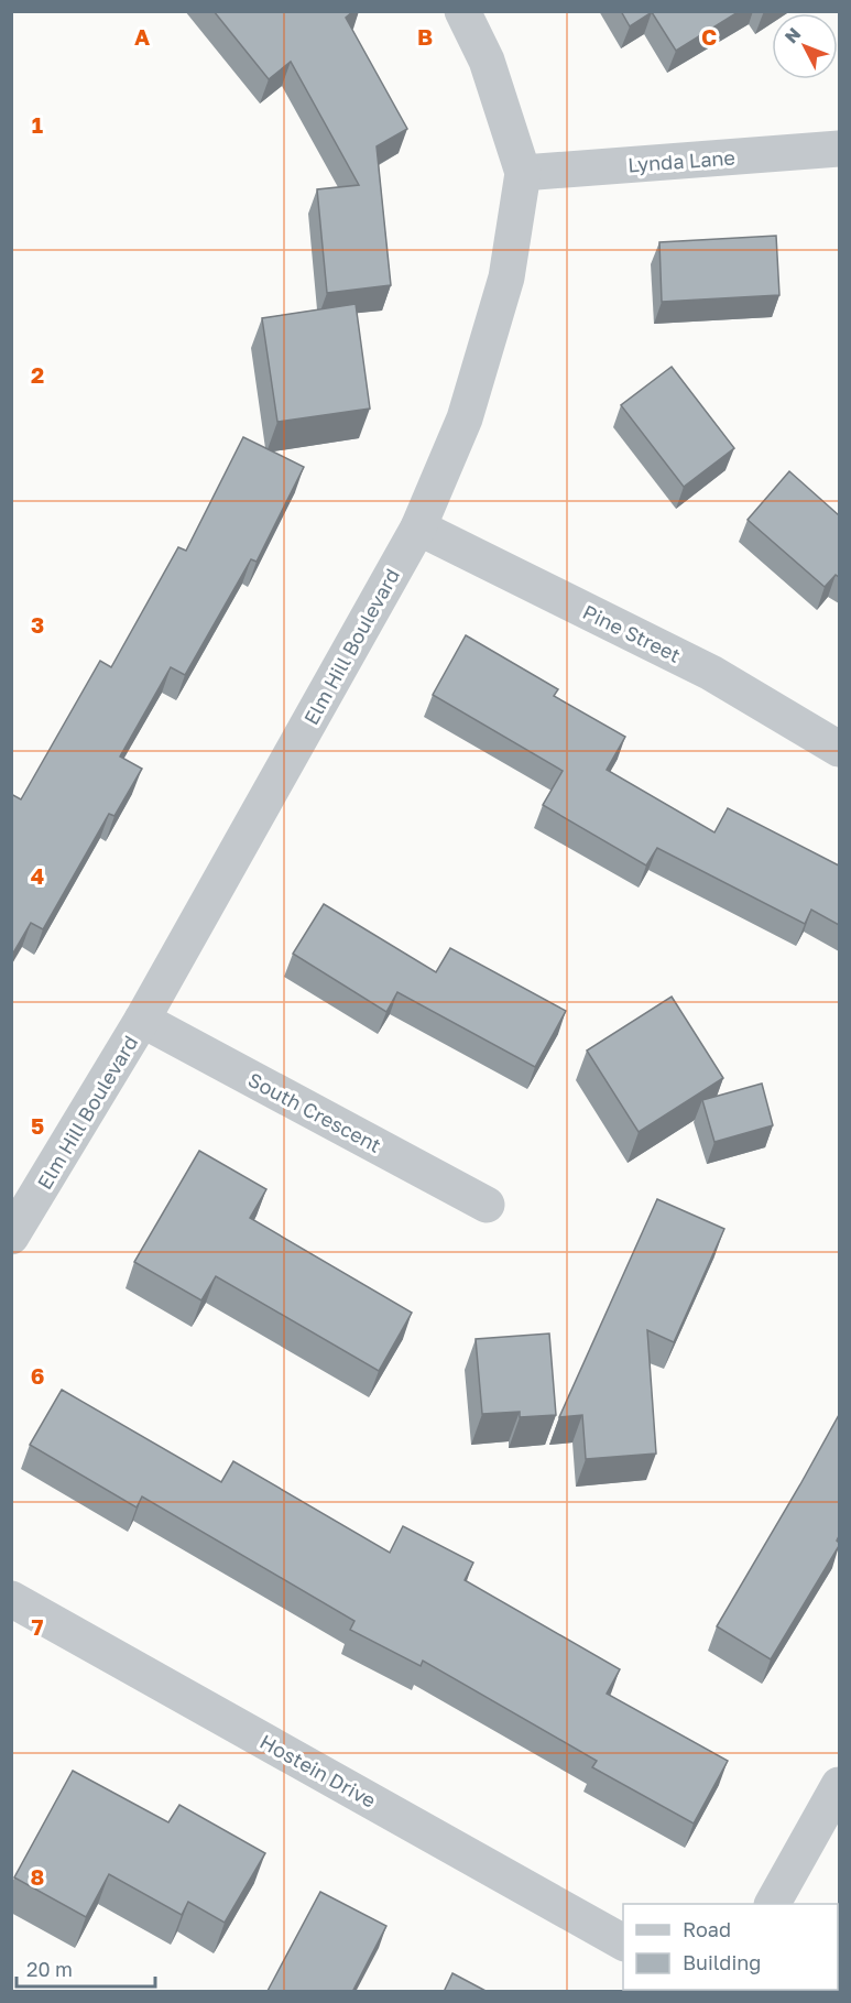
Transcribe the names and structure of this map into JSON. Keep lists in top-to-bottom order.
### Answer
{
  "streets": {
    "street": [
      "Lynda Lane",
      "Pine Street",
      "Elm Hill Boulevard",
      "South Crescent",
      "Hostein Drive"
    ]
  },
  "crossings": [
    ["Lynda Lane", "Elm Hill Boulevard"],
    ["Pine Street", "Elm Hill Boulevard"],
    ["Elm Hill Boulevard", "South Crescent"]
  ],
  "legend": ["Road", "Building"],
  "scale_bar": "20 m",
  "north": "top left",
  "grid": {
    "columns": ["A", "B", "C"],
    "rows": [
      "1",
      "2",
      "3",
      "4",
      "5",
      "6",
      "7",
      "8"
    ]
  }
}
